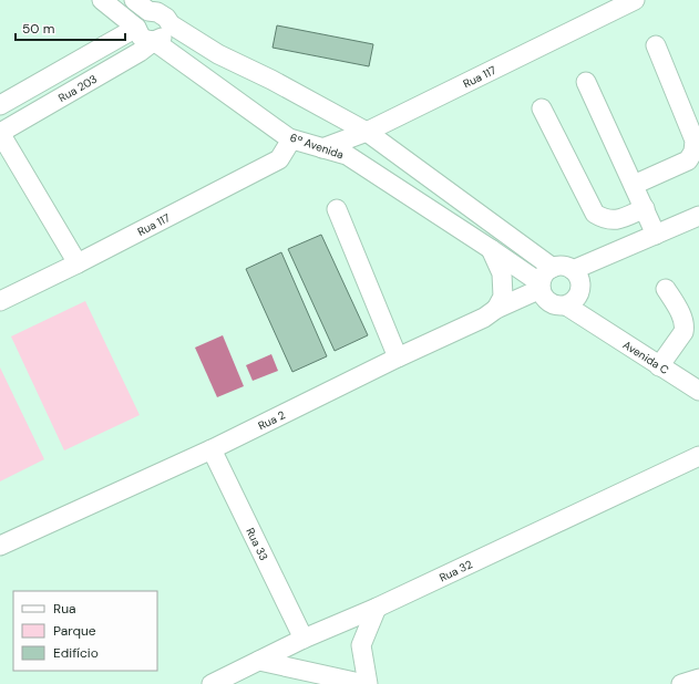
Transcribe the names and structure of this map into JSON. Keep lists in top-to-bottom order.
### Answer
{
  "streets": {
    "street": [
      "Rua 117",
      "Rua 203",
      "6ª Avenida",
      "Avenida C",
      "Rua 2",
      "Rua 33",
      "Rua 32"
    ]
  },
  "crossings": [
    ["Rua 117", "6ª Avenida"],
    ["Rua 203", "6ª Avenida"],
    ["6ª Avenida", "Avenida C"],
    ["6ª Avenida", "Rua 2"],
    ["Avenida C", "Rua 2"],
    ["Rua 2", "Rua 33"],
    ["Rua 33", "Rua 32"]
  ],
  "legend": ["Rua", "Parque", "Edifício"],
  "scale_bar": "50 m"
}
